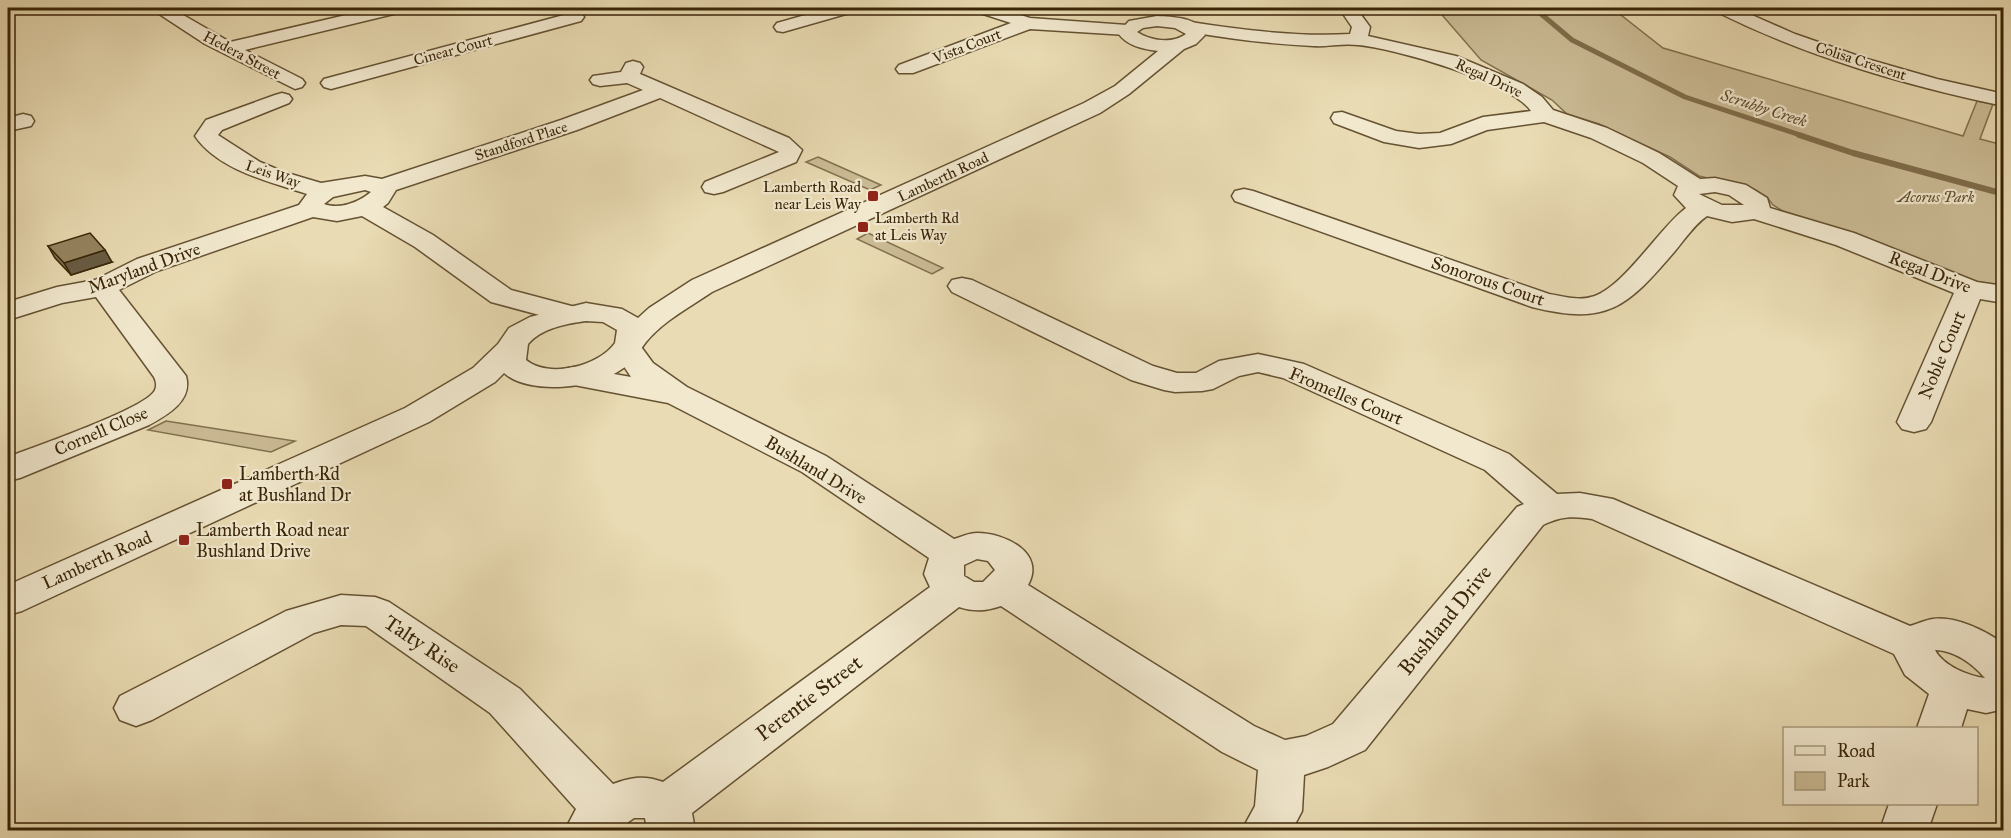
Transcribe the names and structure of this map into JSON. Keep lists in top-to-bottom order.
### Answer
{
  "streets": {
    "street": [
      "Vista Court",
      "Cinear Court",
      "Hedera Street",
      "Colisa Crescent",
      "Regal Drive",
      "Standford Place",
      "Leis Way",
      "Lamberth Road",
      "Maryland Drive",
      "Sonorous Court",
      "Noble Court",
      "Fromelles Court",
      "Cornell Close",
      "Bushland Drive",
      "Talty Rise",
      "Perentie Street"
    ]
  },
  "crossings": [
    ["Cinear Court", "Hedera Street"],
    ["Cinear Court", "Leis Way"],
    ["Hedera Street", "Leis Way"],
    ["Regal Drive", "Lamberth Road"],
    ["Regal Drive", "Sonorous Court"],
    ["Regal Drive", "Noble Court"],
    ["Standford Place", "Maryland Drive"],
    ["Leis Way", "Maryland Drive"],
    ["Lamberth Road", "Bushland Drive"],
    ["Maryland Drive", "Cornell Close"],
    ["Fromelles Court", "Bushland Drive"],
    ["Bushland Drive", "Perentie Street"]
  ],
  "water": ["Scrubby Creek"],
  "parks": ["Acorus Park"],
  "places": {
    "transit": [
      "Lamberth Road near Leis Way",
      "Lamberth Rd at Leis Way",
      "Lamberth Rd at Bushland Dr",
      "Lamberth Road near Bushland Drive"
    ]
  },
  "legend": ["Road", "Park"]
}
